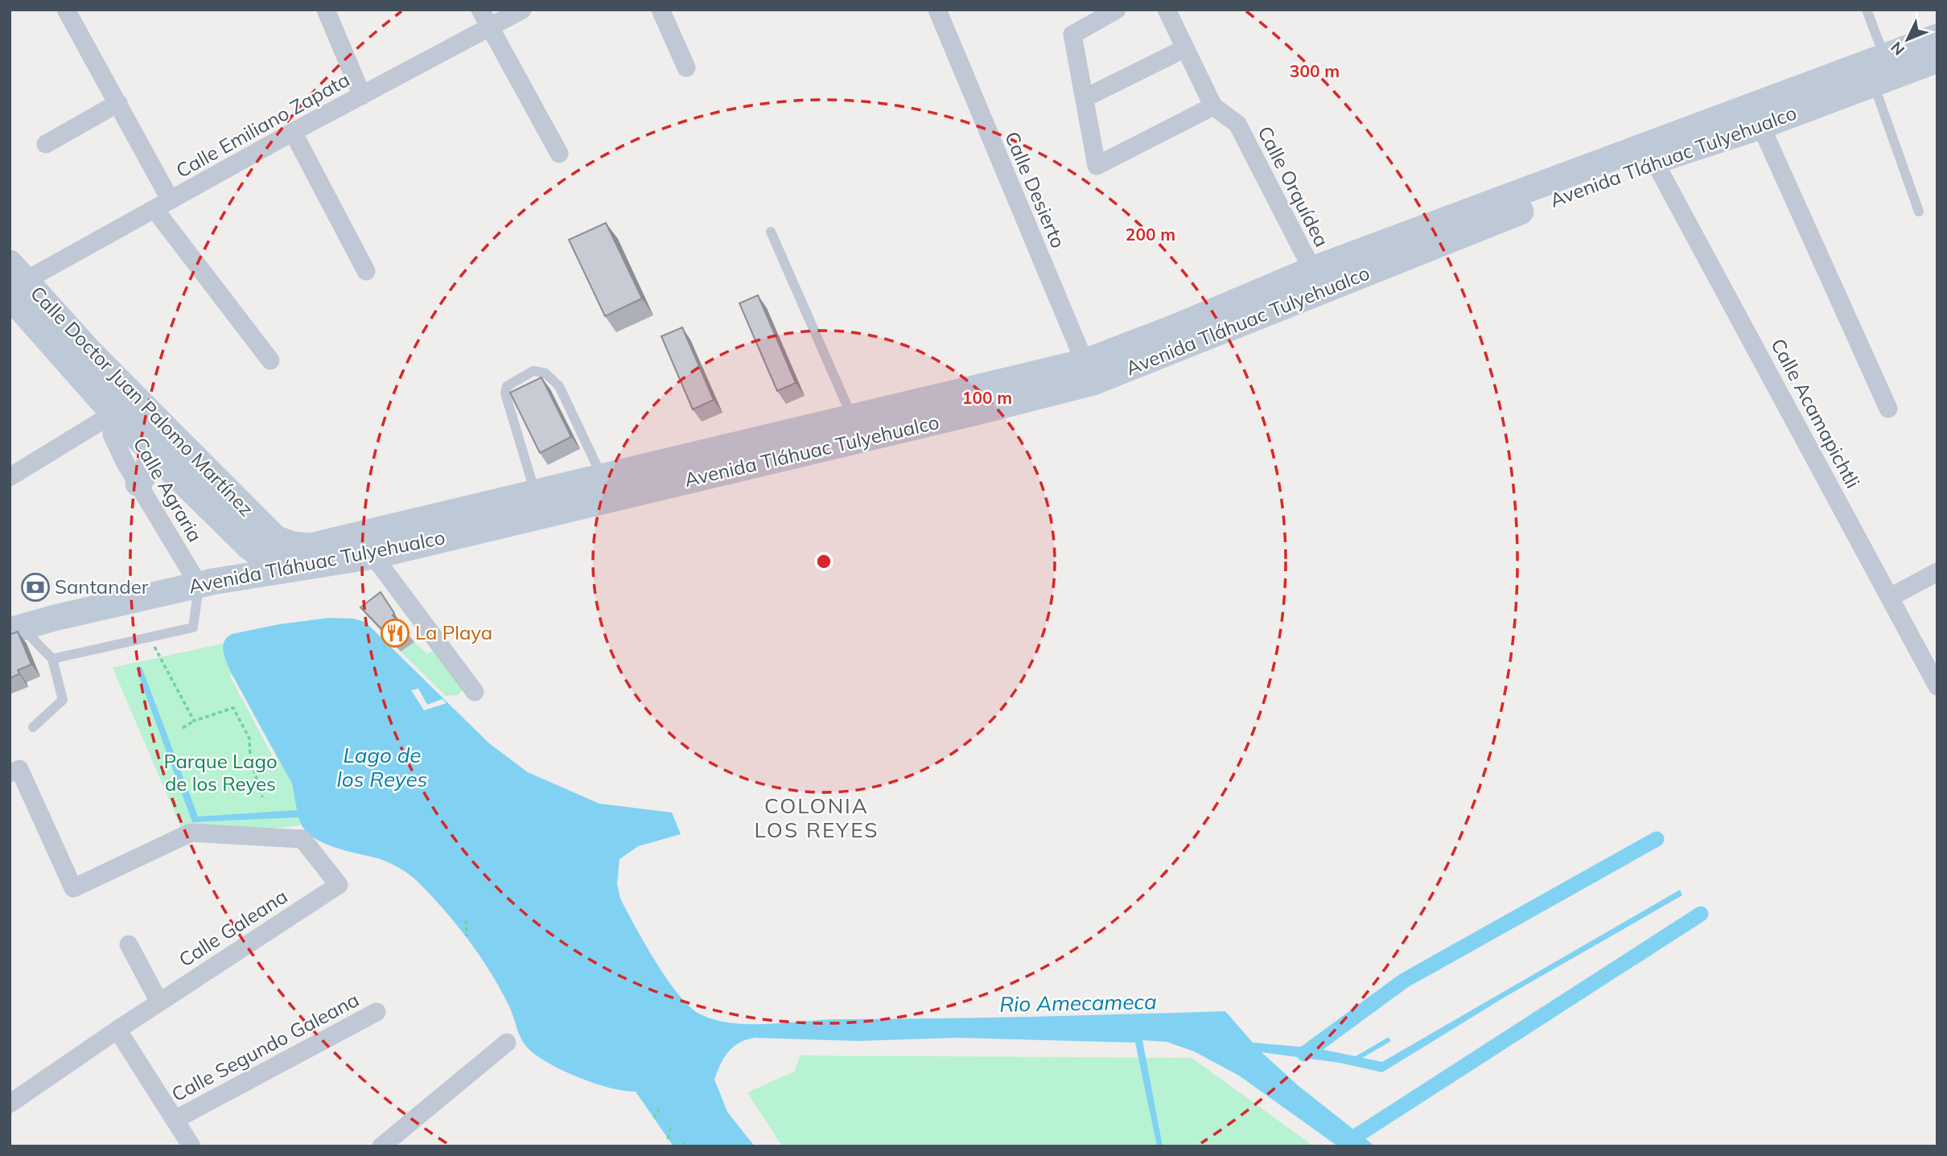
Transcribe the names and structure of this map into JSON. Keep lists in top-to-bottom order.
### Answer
{
  "streets": {
    "main road": ["Avenida Tláhuac Tulyehualco", "Calle Doctor Juan Palomo Martínez"],
    "street": [
      "Calle Emiliano Zapata",
      "Calle Orquídea",
      "Calle Desierto",
      "Calle Acamapichtli",
      "Calle Agraria",
      "Calle Galeana",
      "Calle Segundo Galeana"
    ]
  },
  "crossings": [
    ["Calle Emiliano Zapata", "Calle Doctor Juan Palomo Martínez"],
    ["Avenida Tláhuac Tulyehualco", "Calle Orquídea"],
    ["Avenida Tláhuac Tulyehualco", "Calle Desierto"],
    ["Avenida Tláhuac Tulyehualco", "Calle Doctor Juan Palomo Martínez"],
    ["Avenida Tláhuac Tulyehualco", "Calle Acamapichtli"],
    ["Avenida Tláhuac Tulyehualco", "Calle Agraria"],
    ["Calle Doctor Juan Palomo Martínez", "Calle Agraria"]
  ],
  "districts": ["COLONIA LOS REYES"],
  "water": ["Lago de los Reyes", "Rio Amecameca"],
  "parks": ["Parque Lago de los Reyes"],
  "places": {
    "bank": ["Santander"],
    "restaurant": ["La Playa"]
  },
  "north": "bottom left",
  "rings": ["300 m", "200 m", "100 m"]
}
